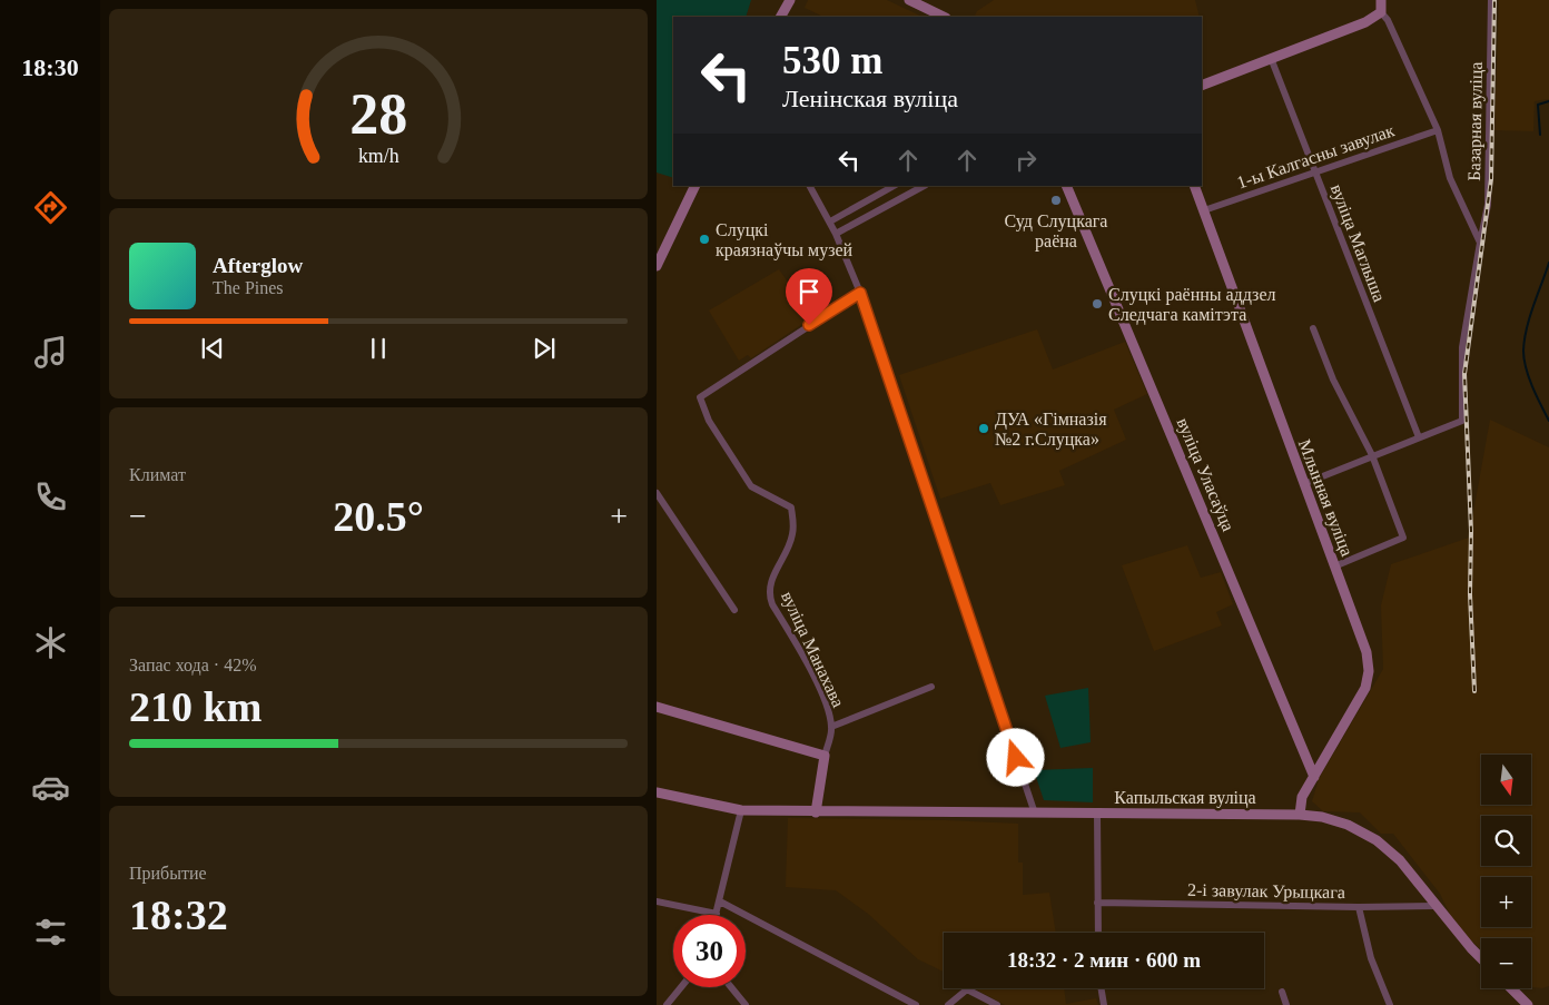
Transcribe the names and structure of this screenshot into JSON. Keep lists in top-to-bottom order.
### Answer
{
  "streets": {
    "main road": ["вуліца Уласаўца", "Млынная вуліца", "Капыльская вуліца"],
    "street": [
      "Базарная вуліца",
      "1-ы Калгасны завулак",
      "вуліца Маглыша",
      "вуліца Манахава",
      "2-і завулак Урыцкага"
    ]
  },
  "crossings": [
    ["Базарная вуліца", "вуліца Маглыша"],
    ["1-ы Калгасны завулак", "вуліца Маглыша"],
    ["1-ы Калгасны завулак", "Млынная вуліца"],
    ["вуліца Уласаўца", "Млынная вуліца"],
    ["Млынная вуліца", "Капыльская вуліца"],
    ["Капыльская вуліца", "2-і завулак Урыцкага"]
  ],
  "places": [
    "Суд Слуцкага раёна",
    "Слуцкі краязнаўчы музей",
    "Слуцкі раённы аддзел Следчага камітэта",
    "ДУА «Гімназія №2 г.Слуцка»"
  ],
  "north": "bottom",
  "page": {
    "tabs": "18:30",
    "turn": ["530 m", "Ленінская вуліца"],
    "song": ["Afterglow", "The Pines"],
    "tile": [
      "Климат",
      ["Запас хода · 42%", "210 km"],
      ["Прибытие", "18:32"]
    ],
    "heat": ["−", "20.5°", "+"],
    "map_buttons": ["+", "−"],
    "limit": "30",
    "trip": "18:32 · 2 мин · 600 m",
    "gauge": ["28", "km/h"]
  }
}
